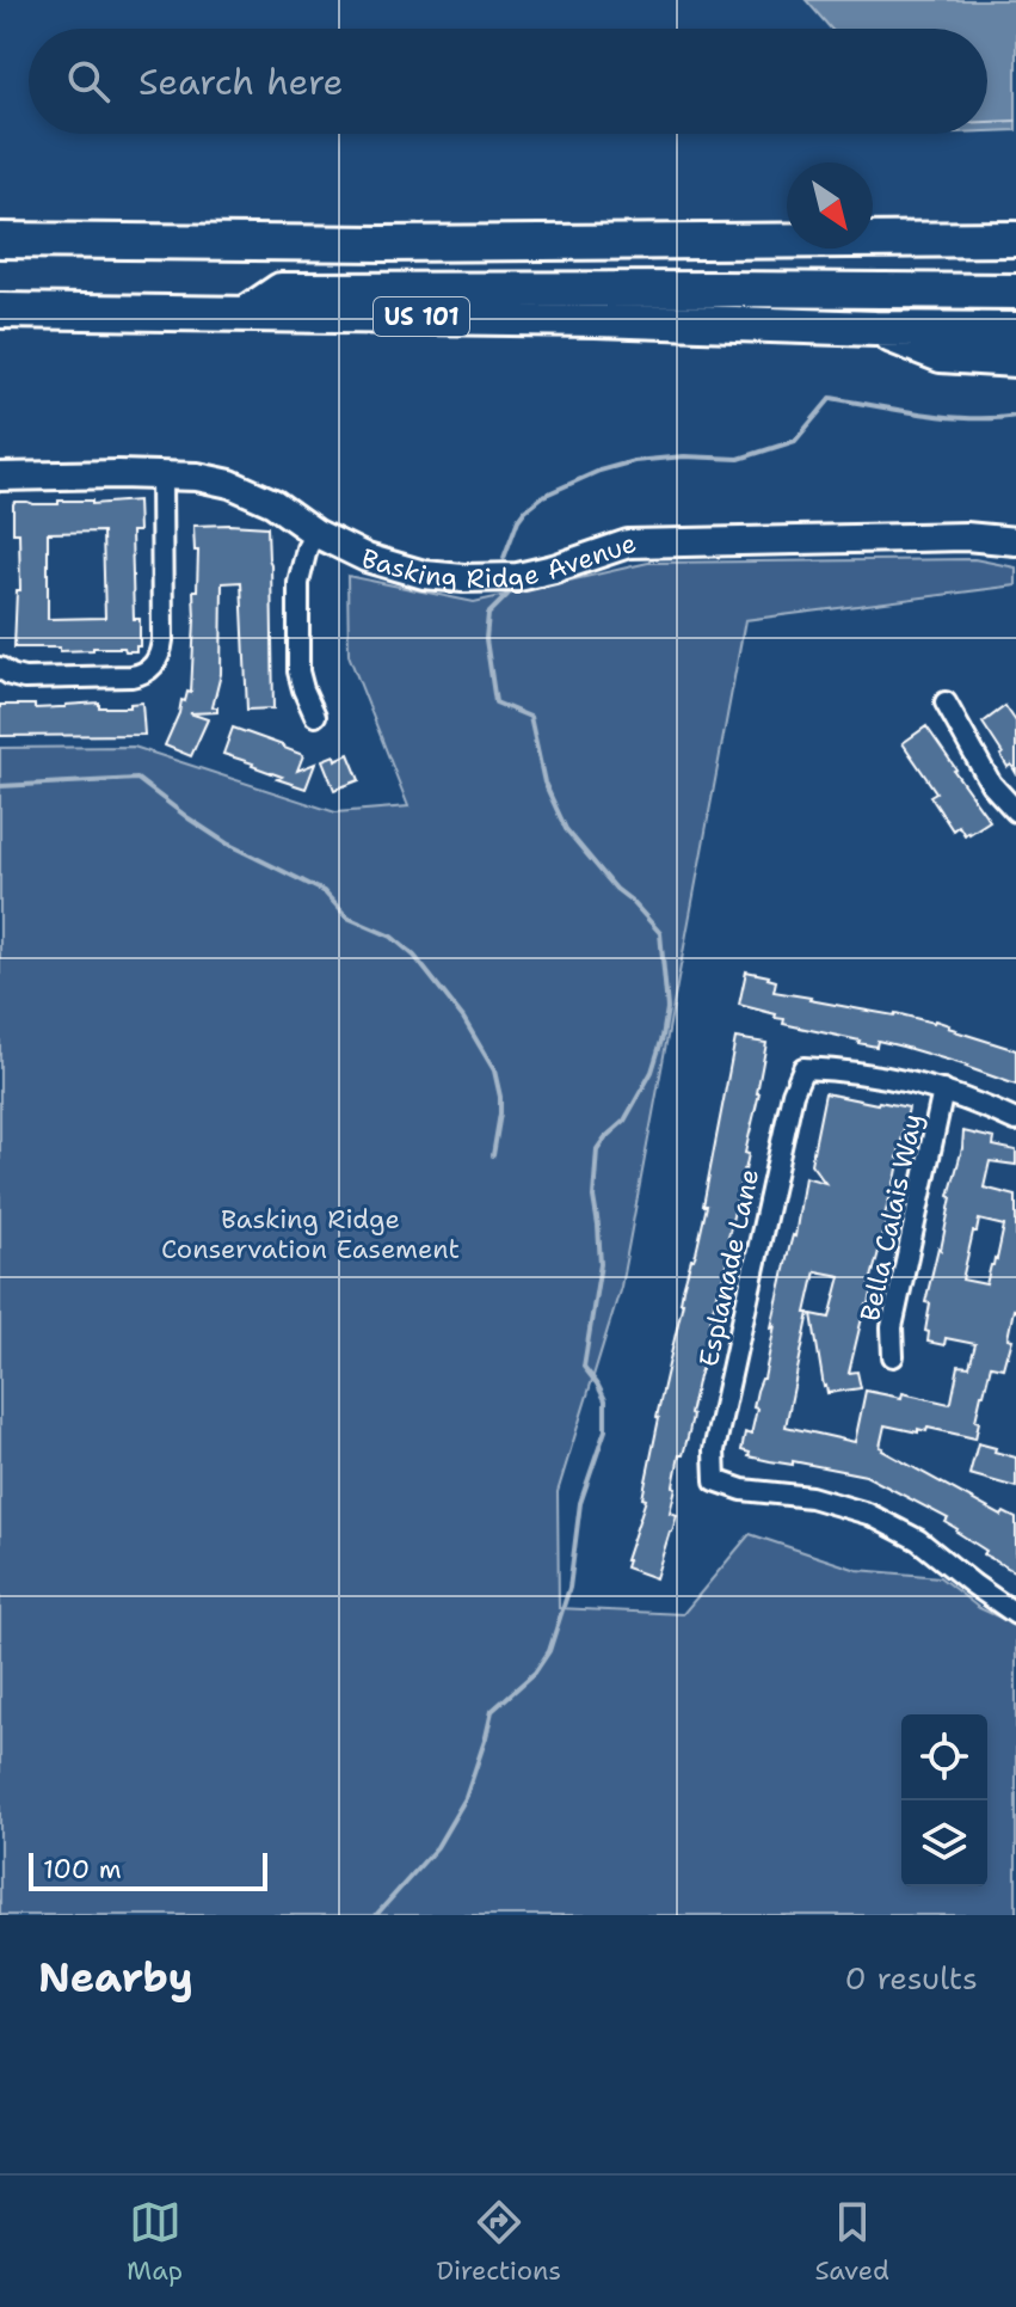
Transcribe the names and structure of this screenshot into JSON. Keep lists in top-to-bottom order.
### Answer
{
  "streets": {
    "highway": ["US 101"],
    "street": ["Basking Ridge Avenue", "Bella Calais Way", "Esplanade Lane"]
  },
  "crossings": [
    ["Bella Calais Way", "Esplanade Lane"]
  ],
  "parks": ["Basking Ridge Conservation Easement"],
  "scale_bar": "100 m",
  "north": "bottom right",
  "page": {
    "search": "Search here",
    "scale": "100 m",
    "heading": ["Nearby", "0 results"],
    "nav": ["Map", "Directions", "Saved"]
  }
}
